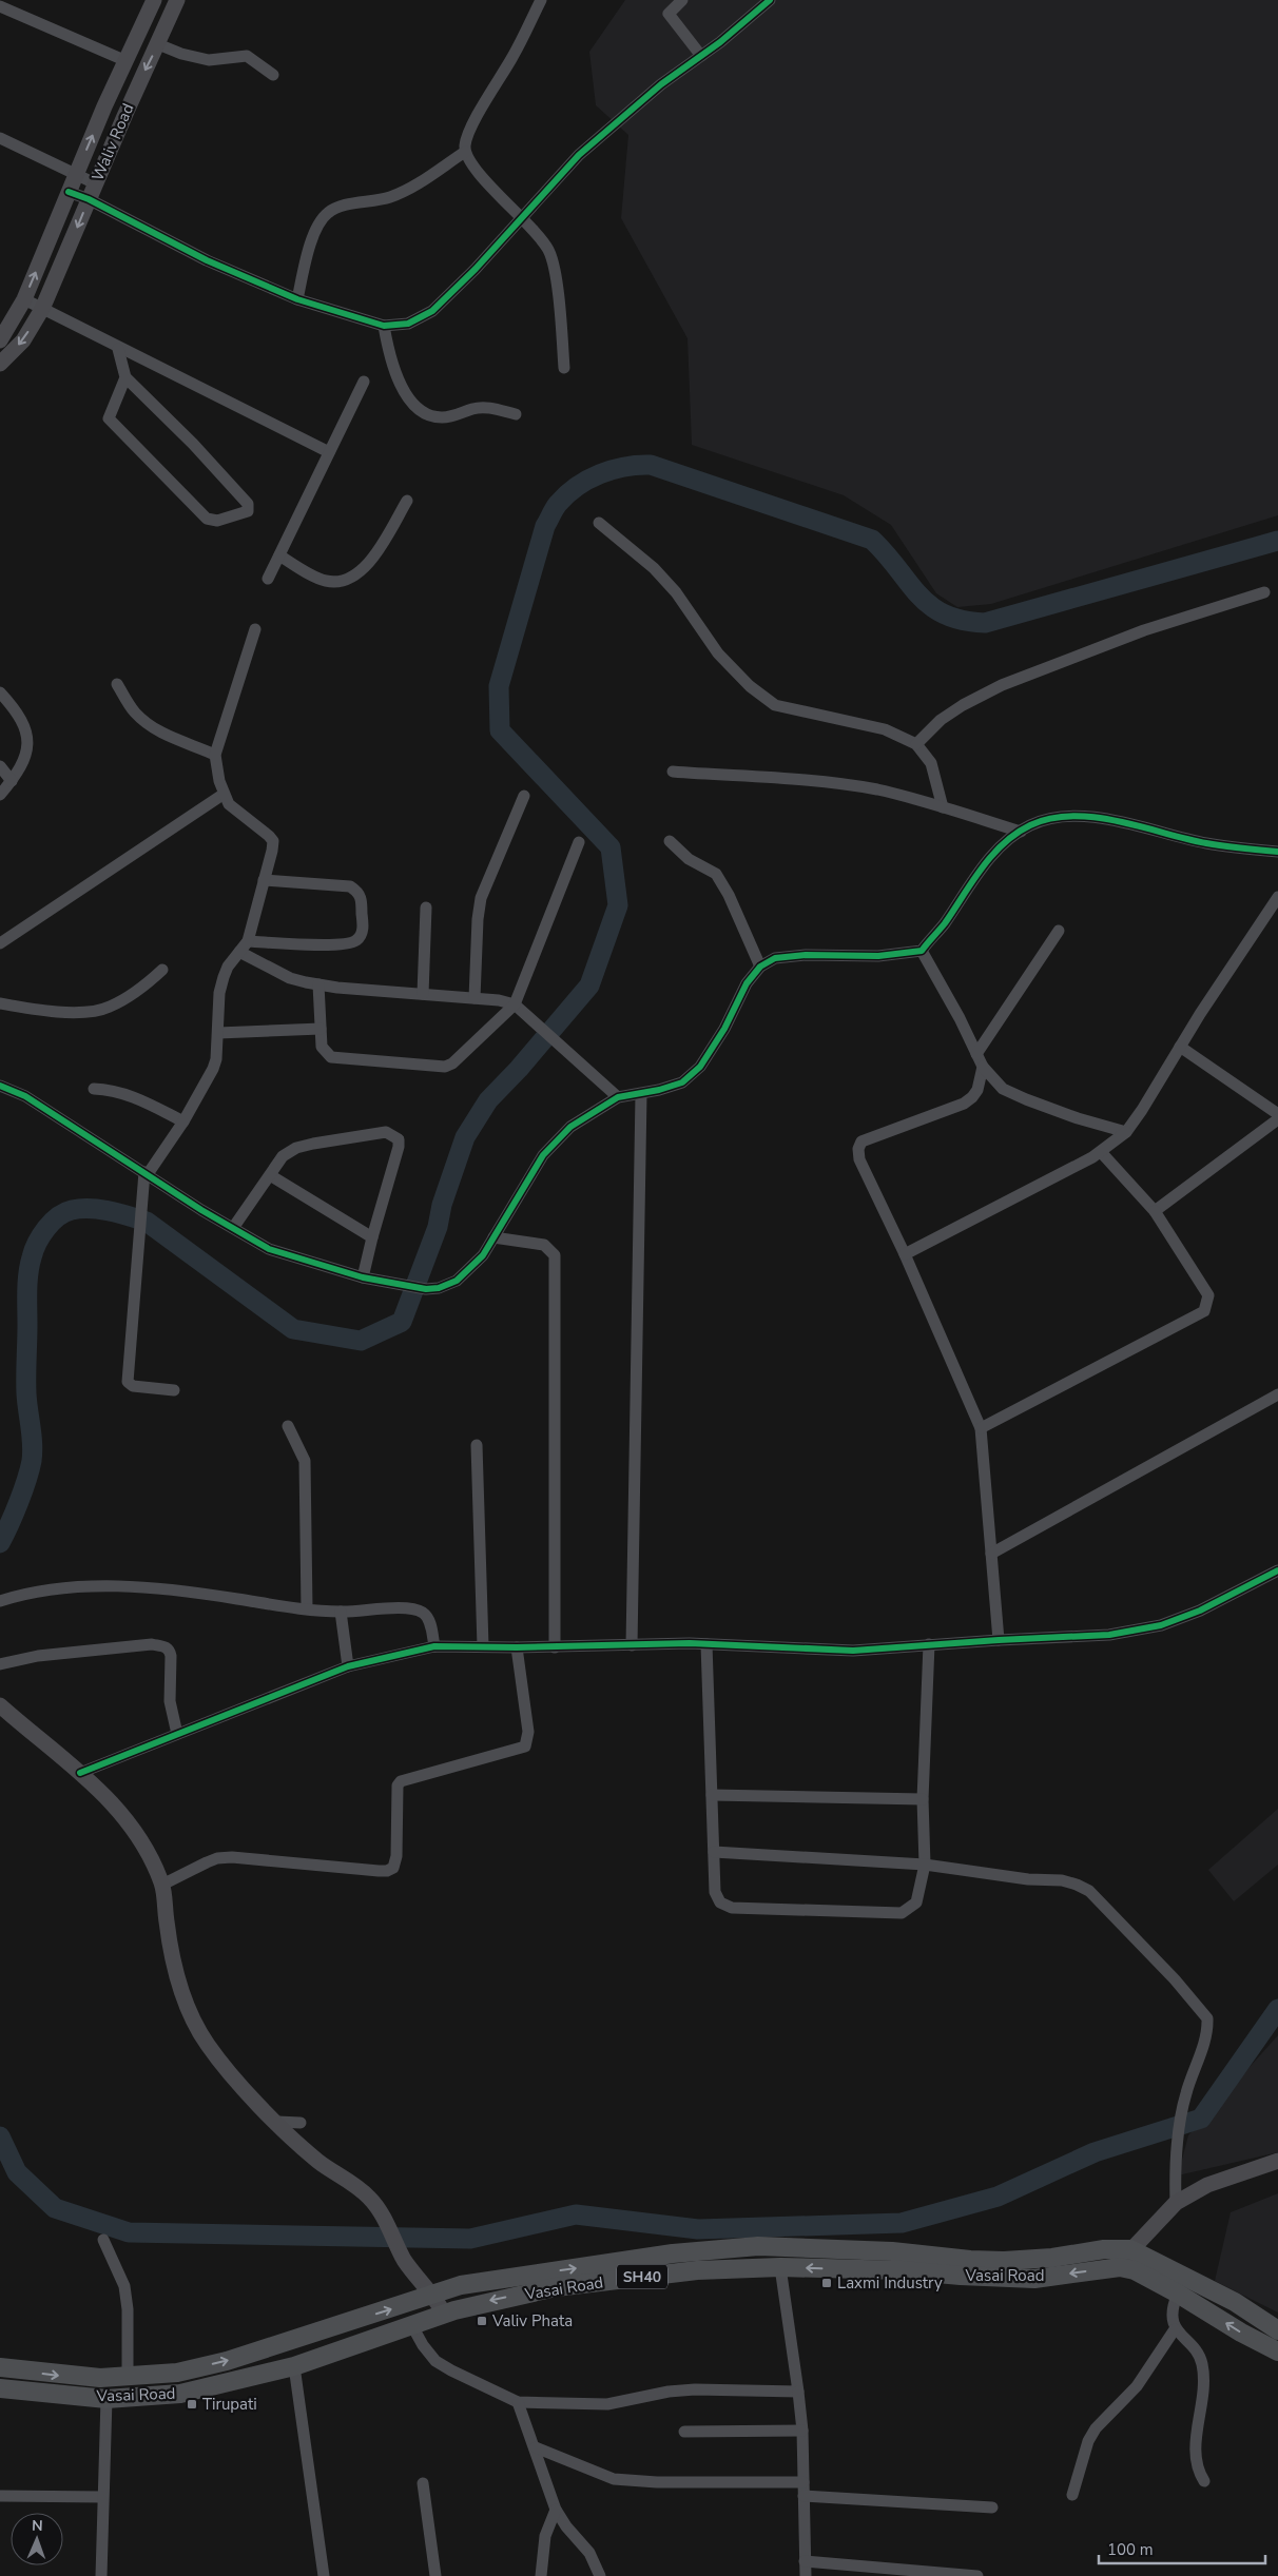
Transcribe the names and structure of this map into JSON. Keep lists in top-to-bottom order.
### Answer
{
  "streets": {
    "main road": ["Vasai Road", "SH40"],
    "street": ["Waliv Road"]
  },
  "places": {
    "transit": ["Laxmi Industry", "Valiv Phata", "Tirupati"]
  },
  "scale_bar": "100 m",
  "north": "top"
}
